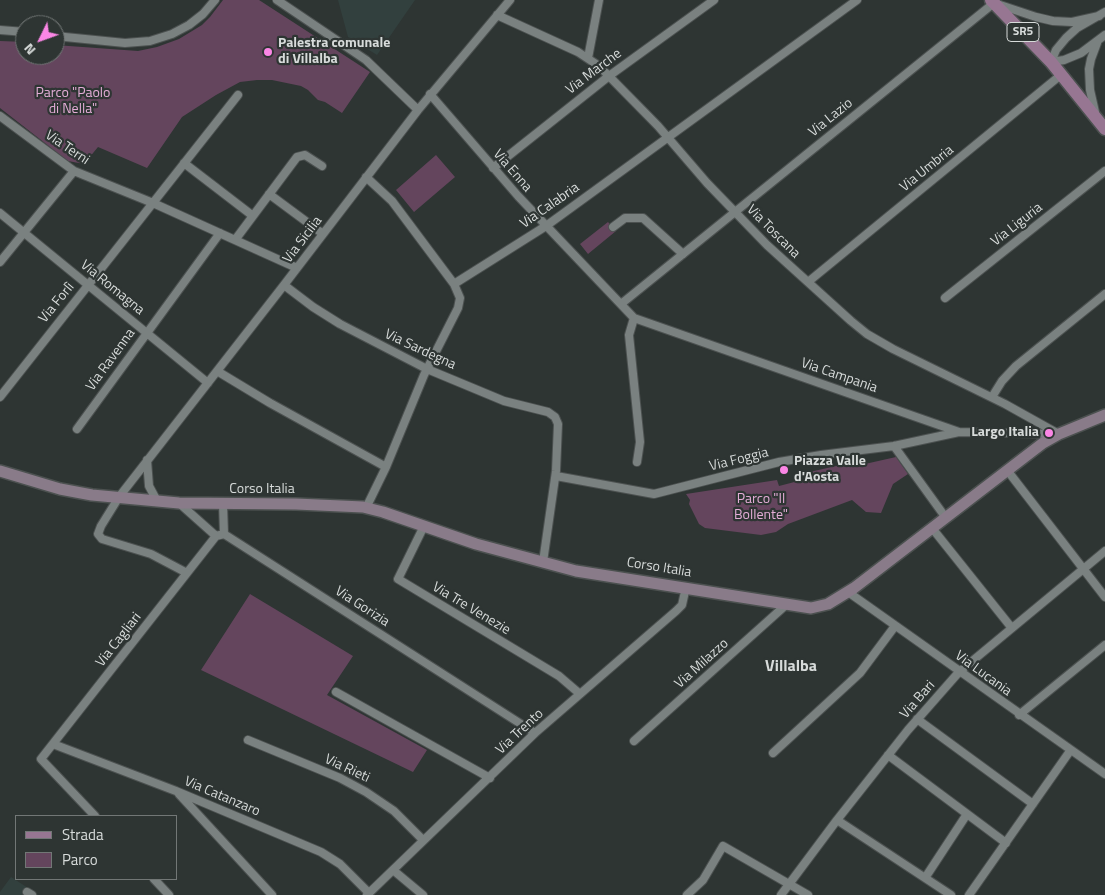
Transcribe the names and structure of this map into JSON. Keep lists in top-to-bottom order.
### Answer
{
  "streets": {
    "main road": ["SR5"],
    "street": [
      "Via Marche",
      "Via Lazio",
      "Via Terni",
      "Via Umbria",
      "Via Enna",
      "Via Calabria",
      "Via Liguria",
      "Via Toscana",
      "Via Sicilia",
      "Via Romagna",
      "Via Forlì",
      "Via Sardegna",
      "Via Ravenna",
      "Via Campania",
      "Via Foggia",
      "Corso Italia",
      "Via Gorizia",
      "Via Tre Venezie",
      "Via Cagliari",
      "Via Milazzo",
      "Via Lucania",
      "Via Bari",
      "Via Trento",
      "Via Rieti",
      "Via Catanzaro"
    ]
  },
  "crossings": [
    ["SR5", "Via Lazio"],
    ["SR5", "Via Umbria"],
    ["Via Marche", "Via Enna"],
    ["Via Marche", "Via Toscana"],
    ["Via Lazio", "Via Enna"],
    ["Via Lazio", "Via Toscana"],
    ["Via Lazio", "Via Campania"],
    ["Via Terni", "Via Sicilia"],
    ["Via Terni", "Via Forlì"],
    ["Via Terni", "Via Ravenna"],
    ["Via Umbria", "Via Toscana"],
    ["Via Enna", "Via Calabria"],
    ["Via Enna", "Via Sicilia"],
    ["Via Enna", "Via Campania"],
    ["Via Calabria", "Via Toscana"],
    ["Via Toscana", "Via Sicilia"],
    ["Via Toscana", "Via Campania"],
    ["Via Toscana", "Corso Italia"],
    ["Via Sicilia", "Via Romagna"],
    ["Via Sicilia", "Via Sardegna"],
    ["Via Sicilia", "Corso Italia"],
    ["Via Sicilia", "Via Cagliari"],
    ["Via Romagna", "Via Forlì"],
    ["Via Romagna", "Via Ravenna"],
    ["Via Sardegna", "Via Foggia"],
    ["Via Campania", "Via Foggia"],
    ["Via Campania", "Corso Italia"],
    ["Corso Italia", "Via Gorizia"],
    ["Corso Italia", "Via Tre Venezie"],
    ["Corso Italia", "Via Milazzo"],
    ["Corso Italia", "Via Lucania"],
    ["Corso Italia", "Via Trento"],
    ["Via Gorizia", "Via Cagliari"],
    ["Via Gorizia", "Via Trento"],
    ["Via Tre Venezie", "Via Trento"],
    ["Via Cagliari", "Via Catanzaro"],
    ["Via Lucania", "Via Bari"],
    ["Via Trento", "Via Rieti"],
    ["Via Trento", "Via Catanzaro"]
  ],
  "districts": ["Villalba"],
  "parks": ["Parco \"Paolo di Nella\"", "Parco \"Il Bollente\""],
  "places": ["Palestra comunale di Villalba", "Largo Italia", "Piazza Valle d'Aosta"],
  "legend": ["Strada", "Parco"],
  "north": "bottom left"
}
